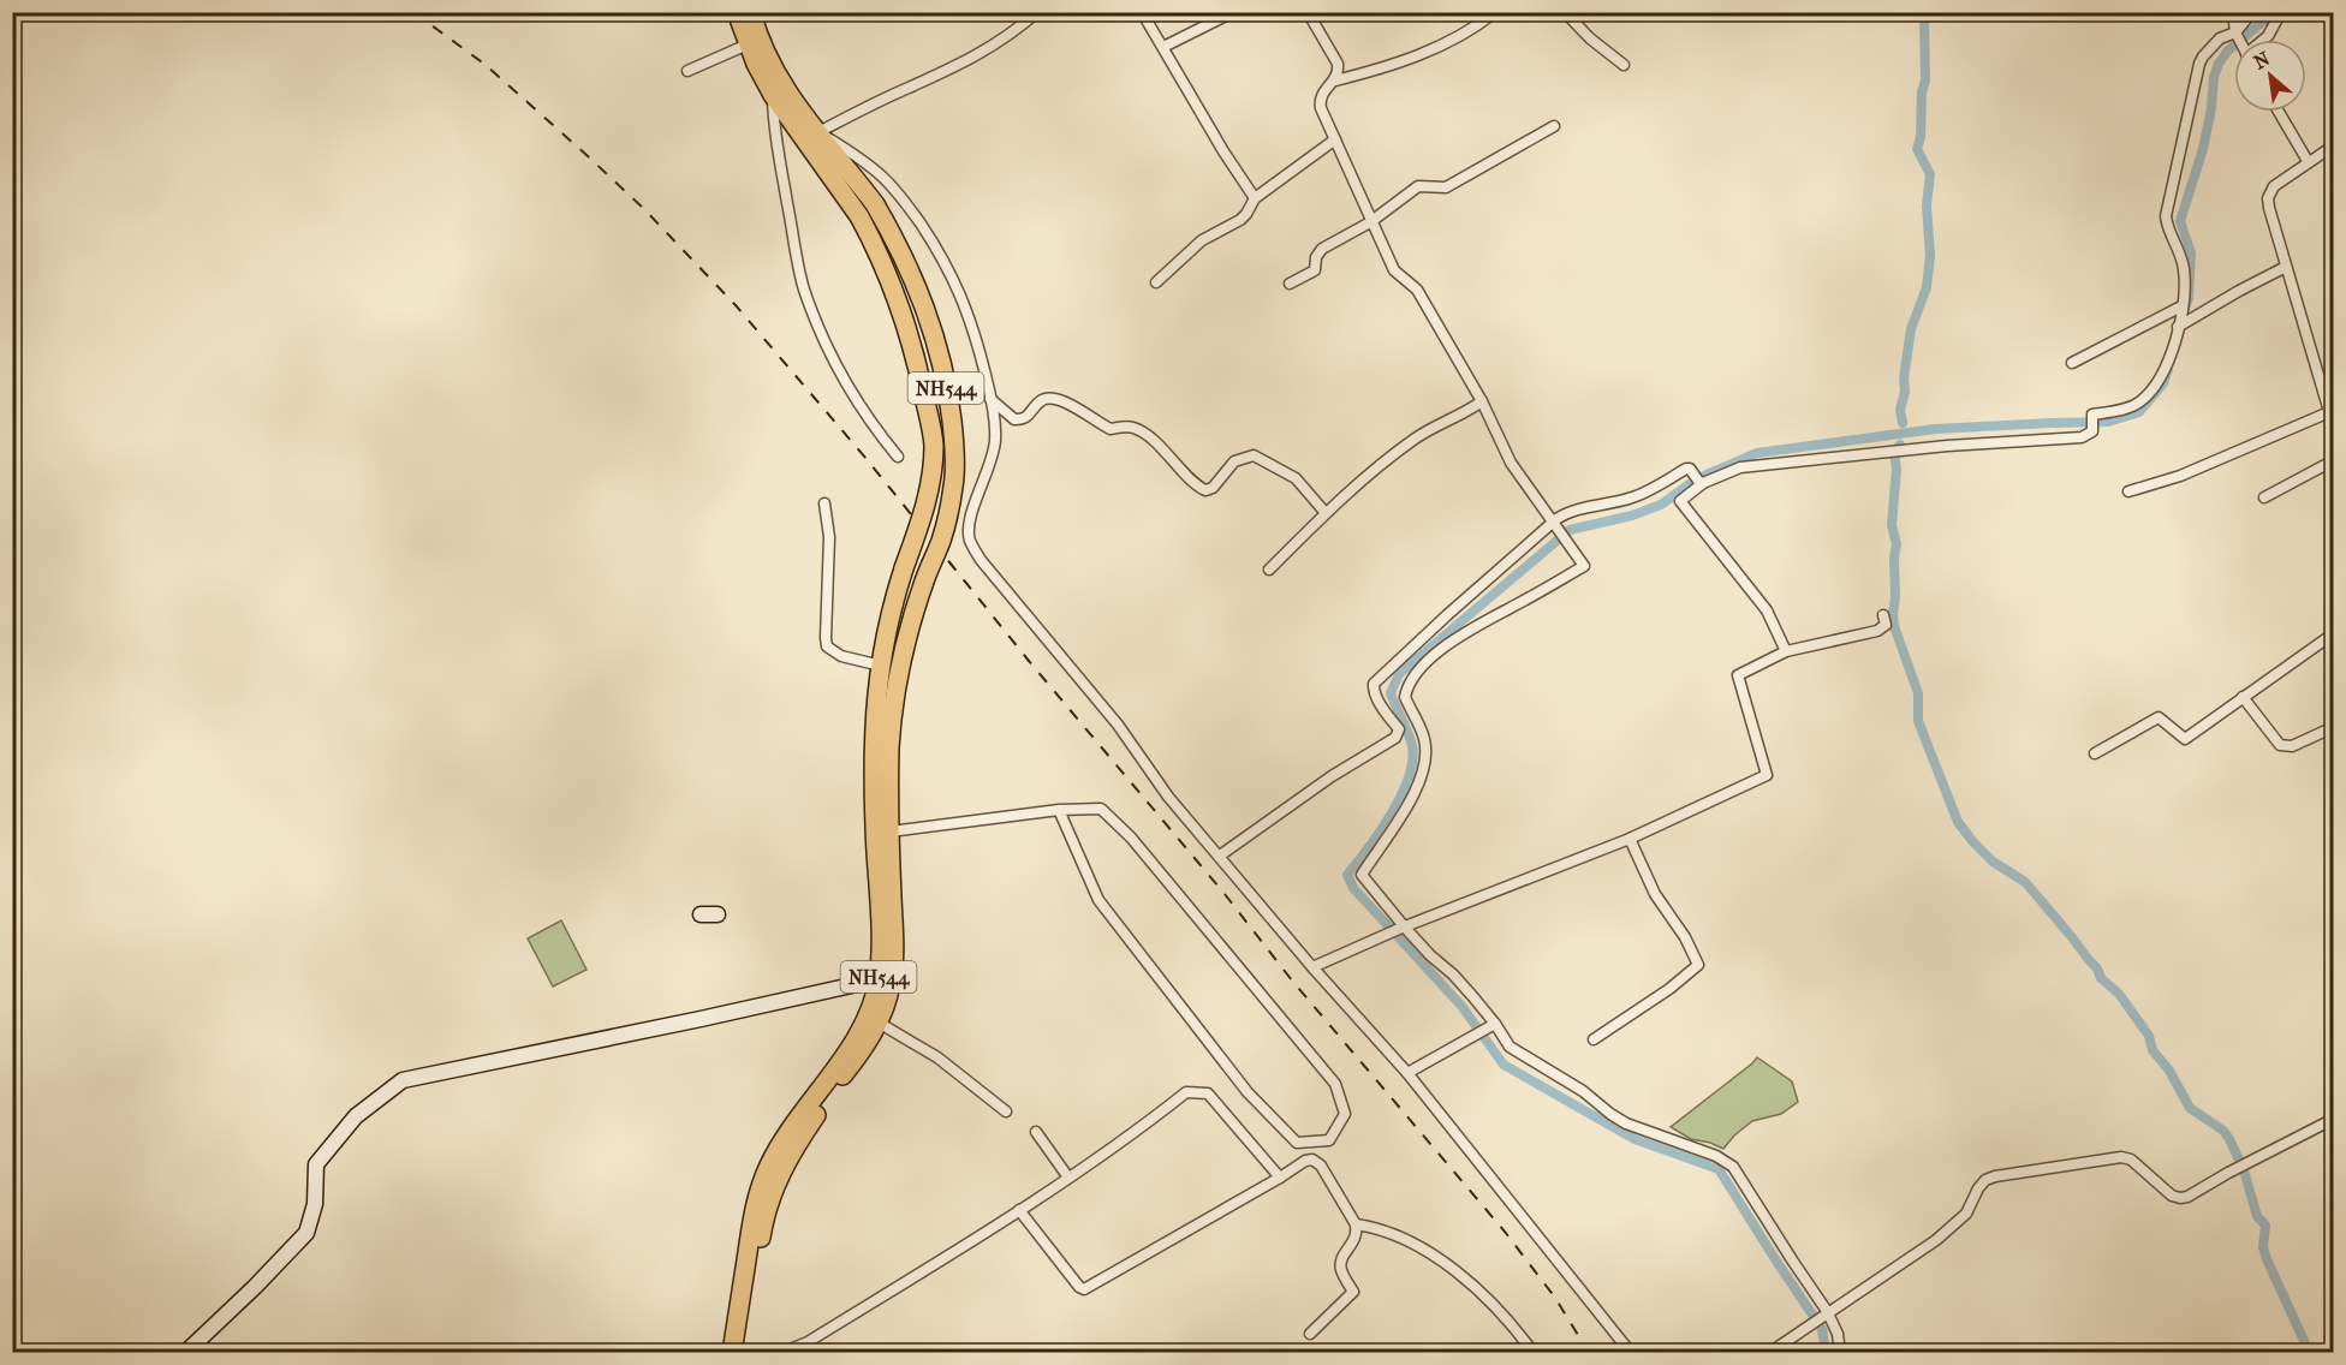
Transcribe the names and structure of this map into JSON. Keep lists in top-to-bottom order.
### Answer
{
  "streets": {
    "highway": ["NH544"]
  },
  "north": "top left"
}
